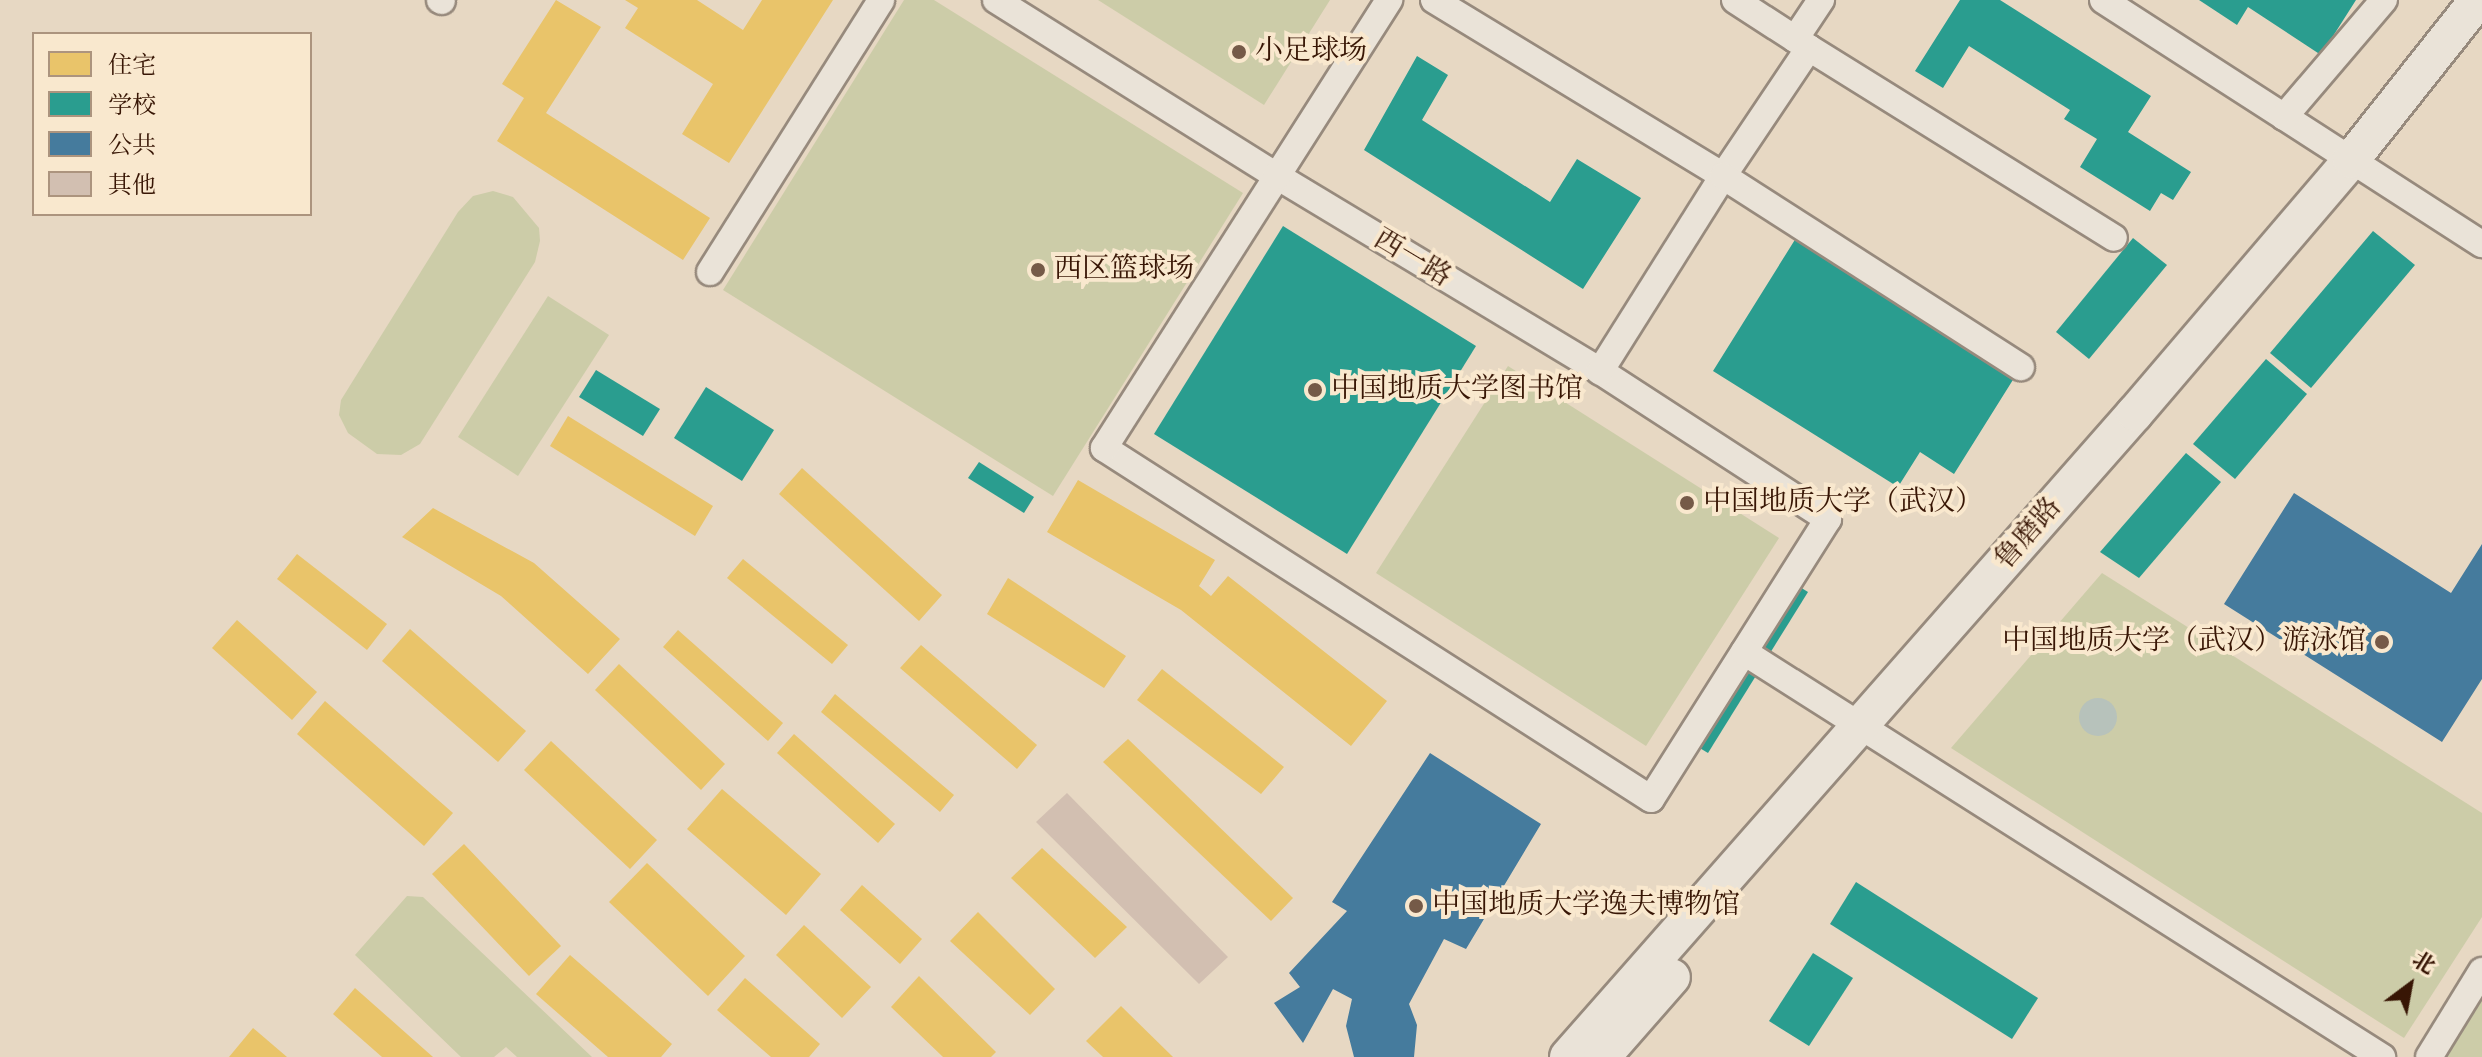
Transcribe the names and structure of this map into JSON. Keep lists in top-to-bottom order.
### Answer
{
  "streets": {
    "main road": ["鲁磨路"],
    "street": ["西一路"]
  },
  "places": [
    "小足球场",
    "西区篮球场",
    "中国地质大学图书馆",
    "中国地质大学（武汉）",
    "中国地质大学（武汉）游泳馆",
    "中国地质大学逸夫博物馆"
  ],
  "legend": [
    "住宅",
    "学校",
    "公共",
    "其他"
  ],
  "north": "top right"
}
